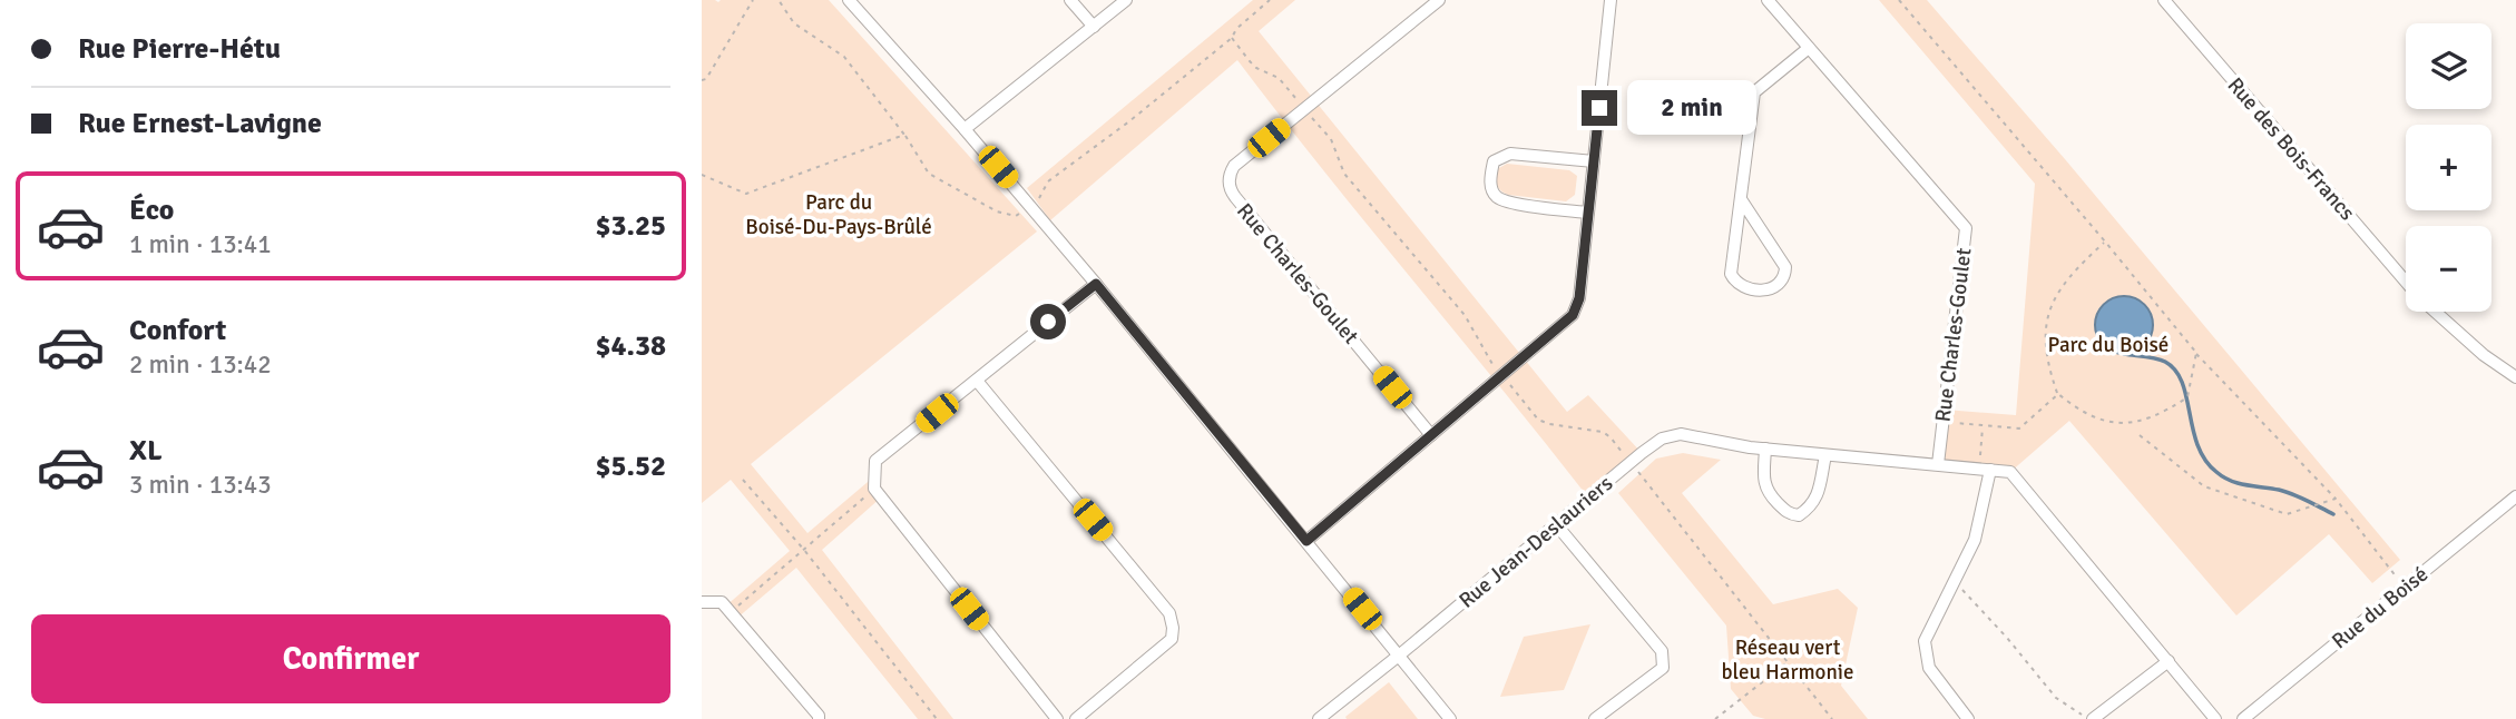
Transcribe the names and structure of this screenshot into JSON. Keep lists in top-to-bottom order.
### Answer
{
  "streets": {
    "street": [
      "Rue des Bois-Francs",
      "Rue Charles-Goulet",
      "Rue Jean-Deslauriers",
      "Rue du Boisé"
    ]
  },
  "crossings": [
    ["Rue Charles-Goulet", "Rue Jean-Deslauriers"]
  ],
  "parks": ["Parc du Boisé-Du-Pays-Brûlé", "Parc du Boisé", "Réseau vert bleu Harmonie"],
  "page": {
    "banner": ["Rue Pierre-Hétu", "Rue Ernest-Lavigne"],
    "map_buttons": ["+", "−"],
    "bubble": "2 min",
    "list": [
      {
        "name": "Éco",
        "note": "1 min · 13:41",
        "value": "$3.25"
      },
      {
        "name": "Confort",
        "note": "2 min · 13:42",
        "value": "$4.38"
      },
      {
        "name": "XL",
        "note": "3 min · 13:43",
        "value": "$5.52"
      }
    ],
    "buttons": "Confirmer"
  }
}
